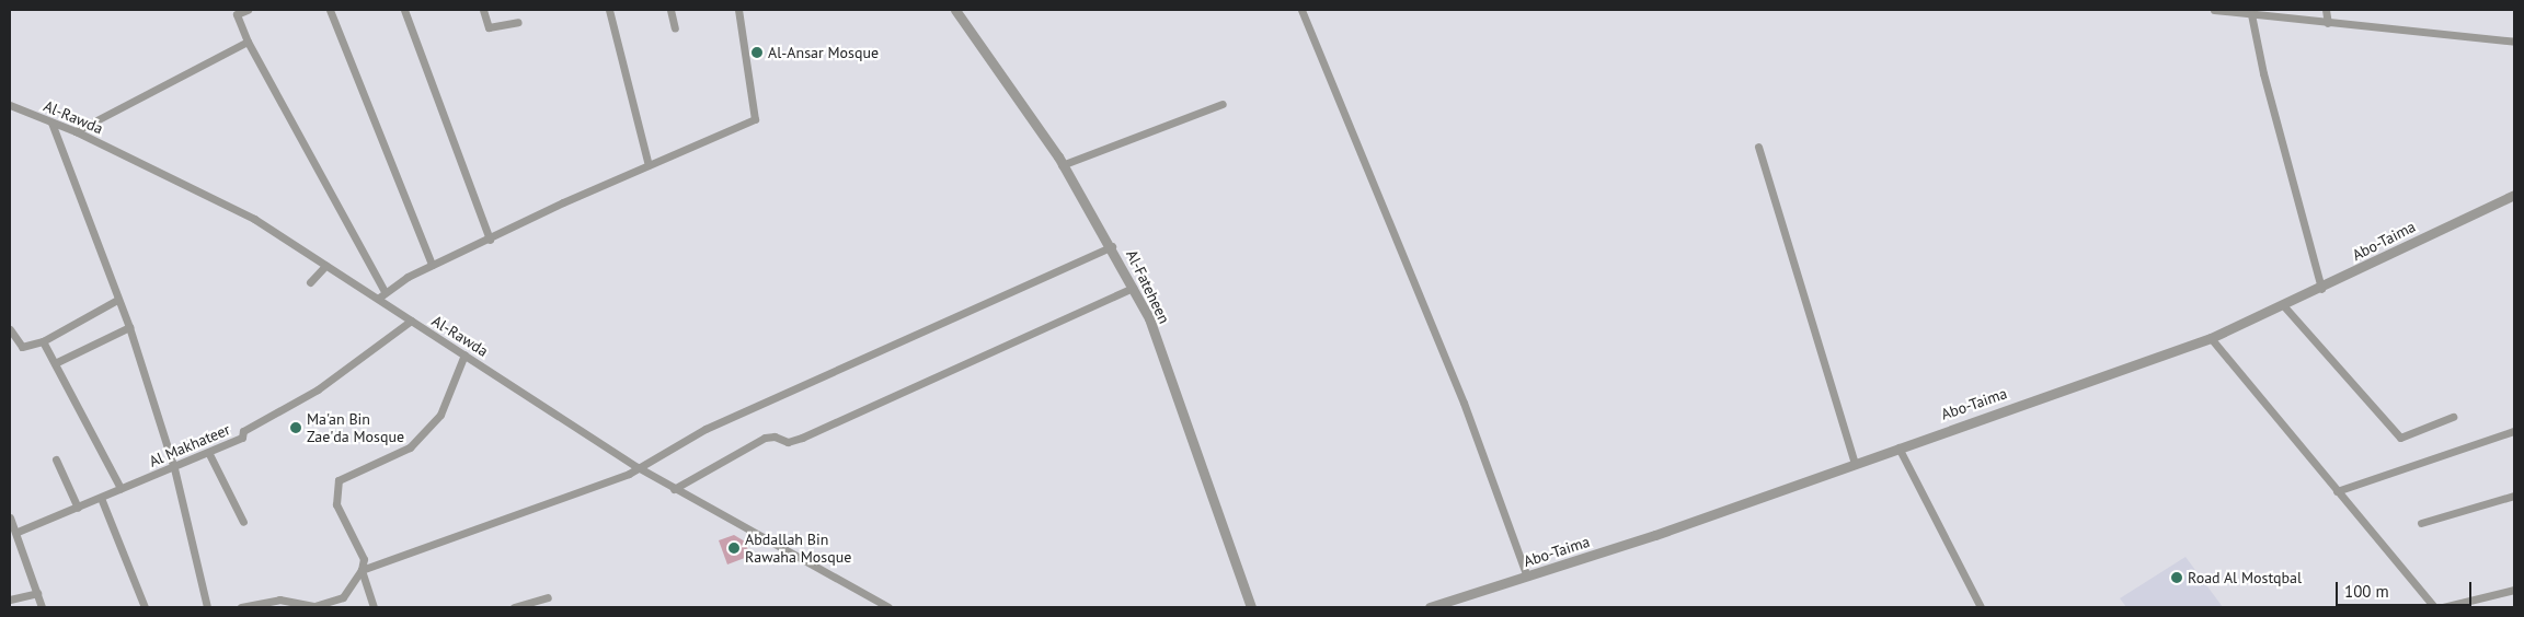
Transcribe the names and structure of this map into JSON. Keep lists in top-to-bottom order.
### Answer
{
  "streets": {
    "street": [
      "Al-Rawda",
      "Abo-Taima",
      "Al-Fateheen",
      "Al Makhateer"
    ]
  },
  "crossings": [
    ["Al-Rawda", "Al Makhateer"]
  ],
  "places": [
    "Al-Ansar Mosque",
    "Ma'an Bin Zae'da Mosque",
    "Abdallah Bin Rawaha Mosque",
    "Road Al Mostqbal"
  ],
  "scale_bar": "100 m"
}
